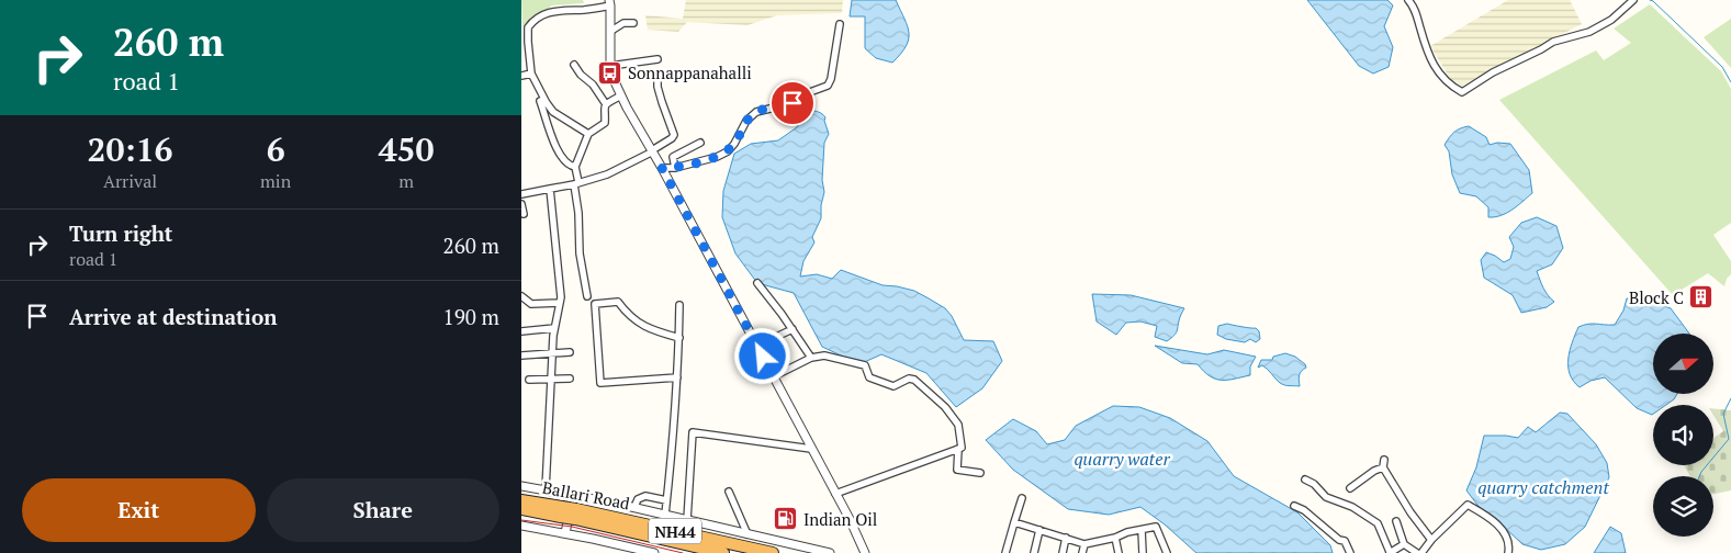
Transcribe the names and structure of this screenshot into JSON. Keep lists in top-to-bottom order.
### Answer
{
  "streets": {
    "highway": ["Ballari Road", "NH44"]
  },
  "water": ["quarry water", "quarry catchment"],
  "places": {
    "bus stop": ["Sonnappanahalli"],
    "building": ["Block C"],
    "fuel station": ["Indian Oil"]
  },
  "north": "right",
  "page": {
    "turn": ["260 m", "road 1"],
    "eta": [
      "20:16",
      "Arrival",
      "6",
      "min",
      "450",
      "m"
    ],
    "list": [
      {
        "name": "Turn right",
        "note": "road 1",
        "value": "260 m"
      },
      {
        "name": "Arrive at destination",
        "value": "190 m"
      }
    ],
    "buttons": ["Exit", "Share"]
  }
}
